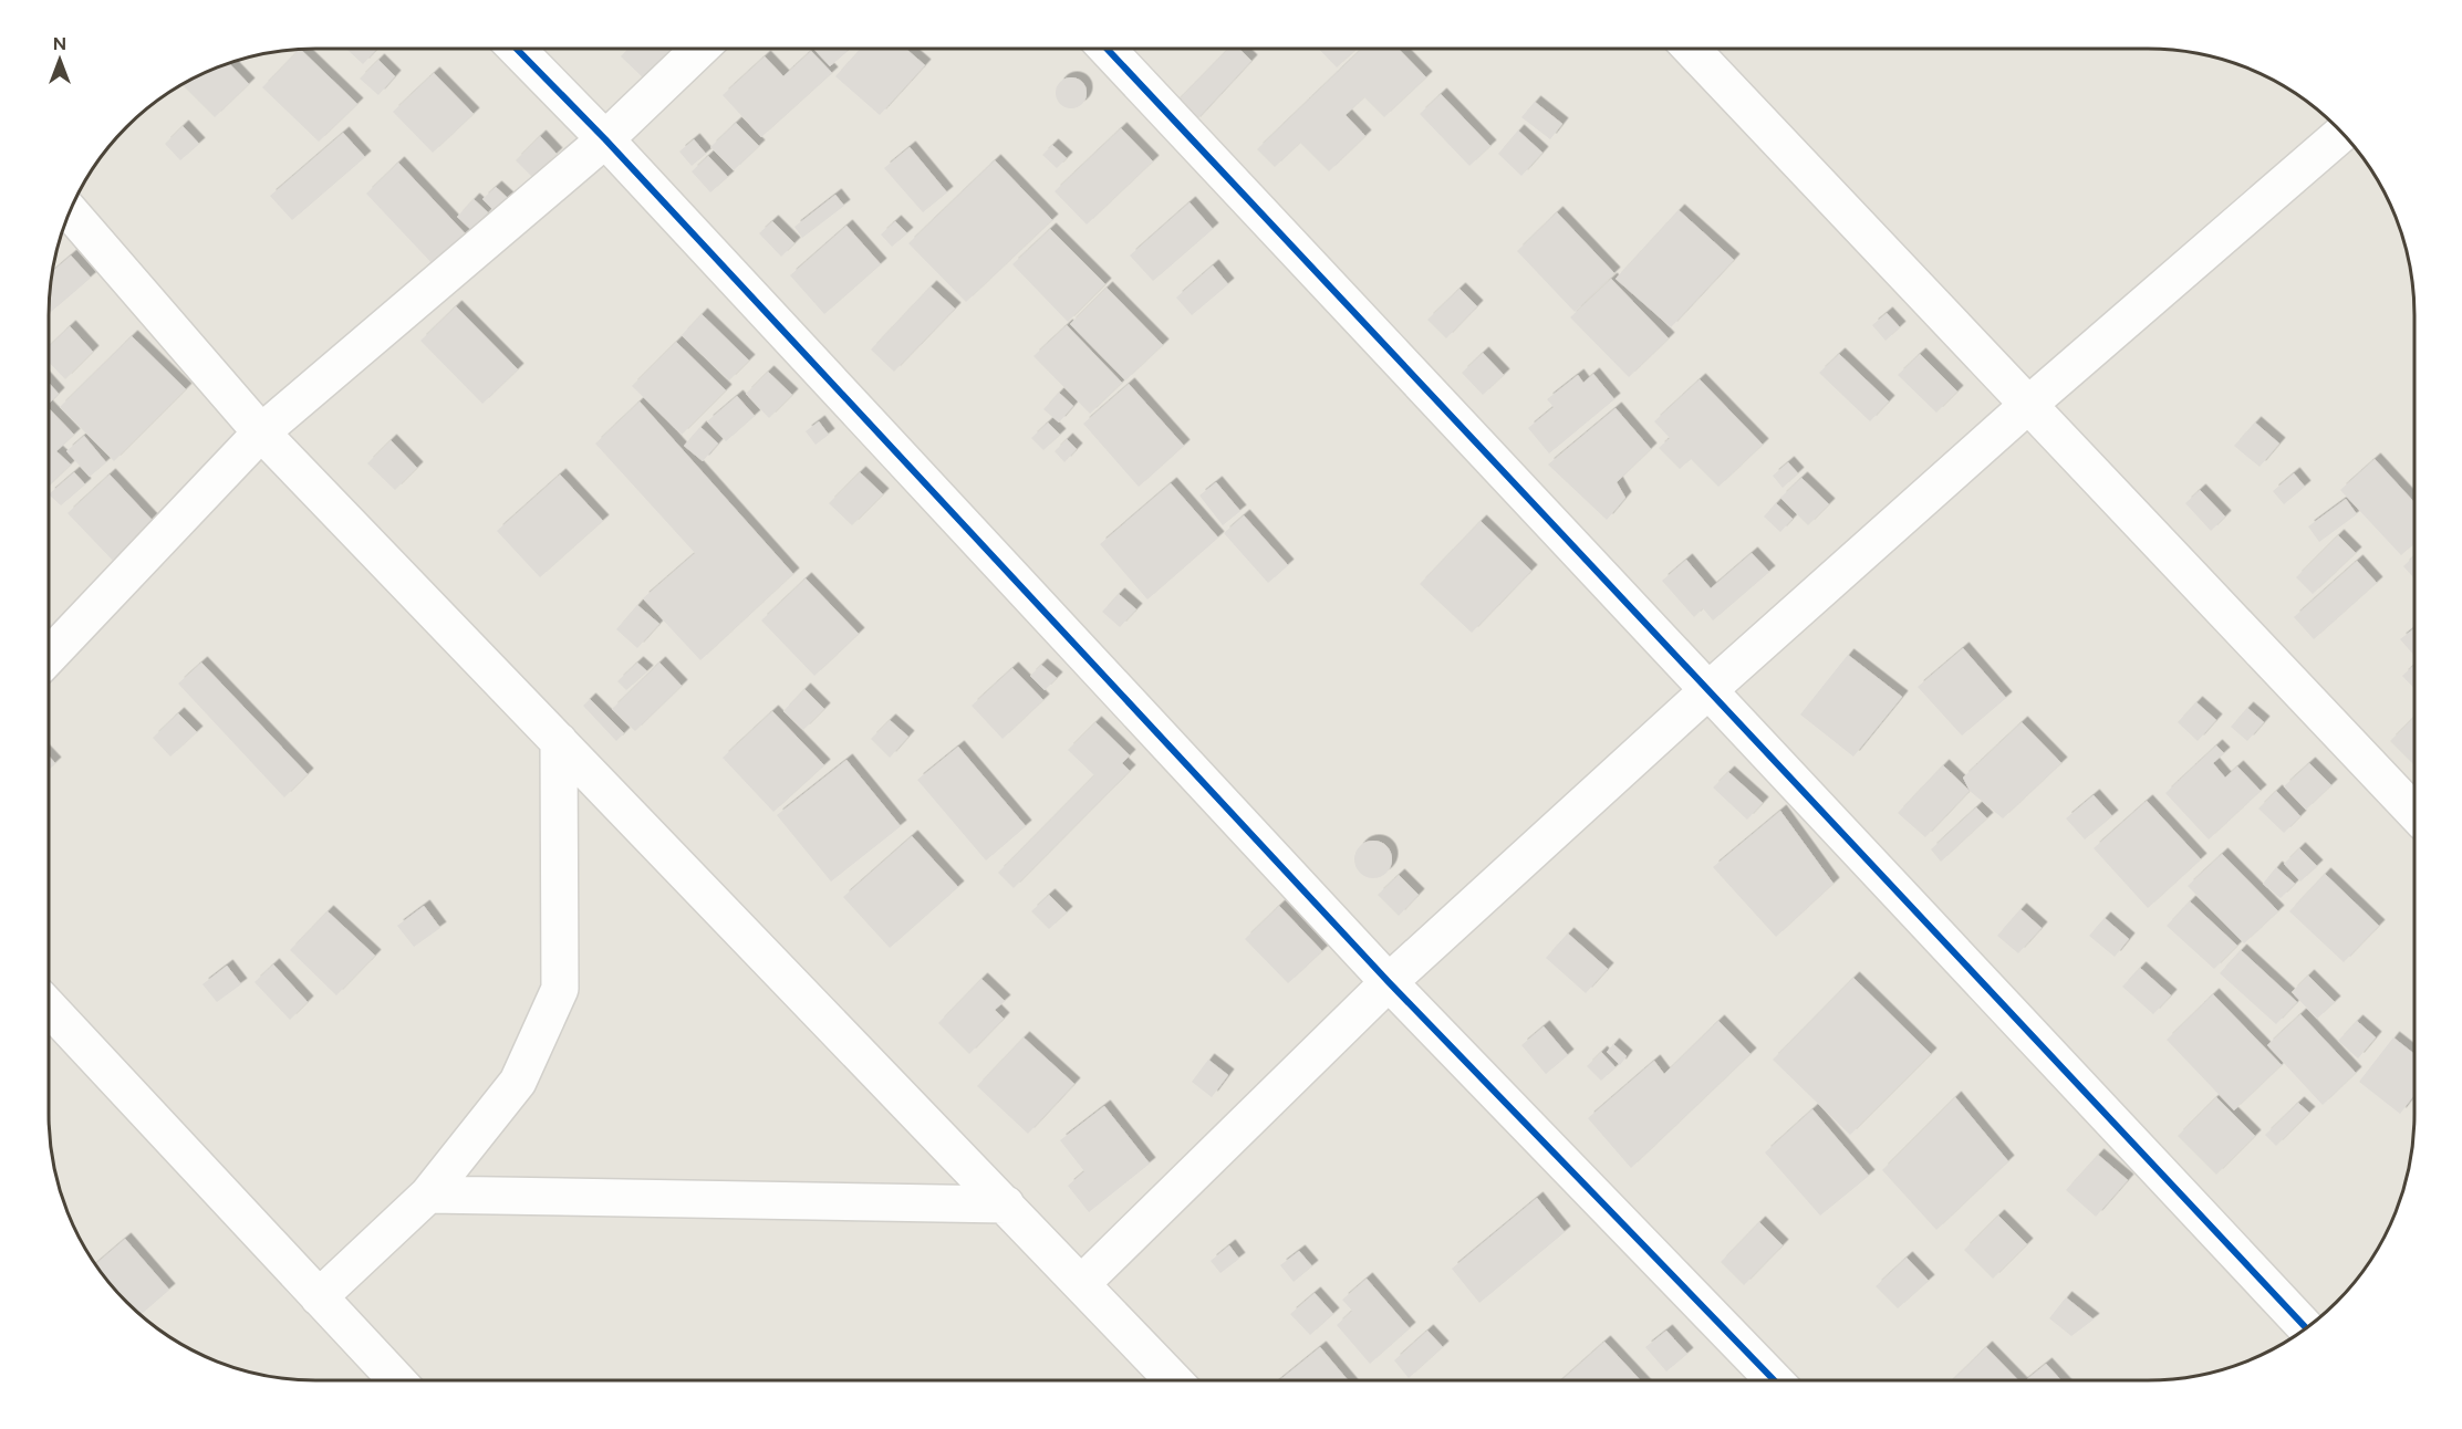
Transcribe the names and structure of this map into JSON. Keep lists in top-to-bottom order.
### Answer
{
  "north": "top"
}
